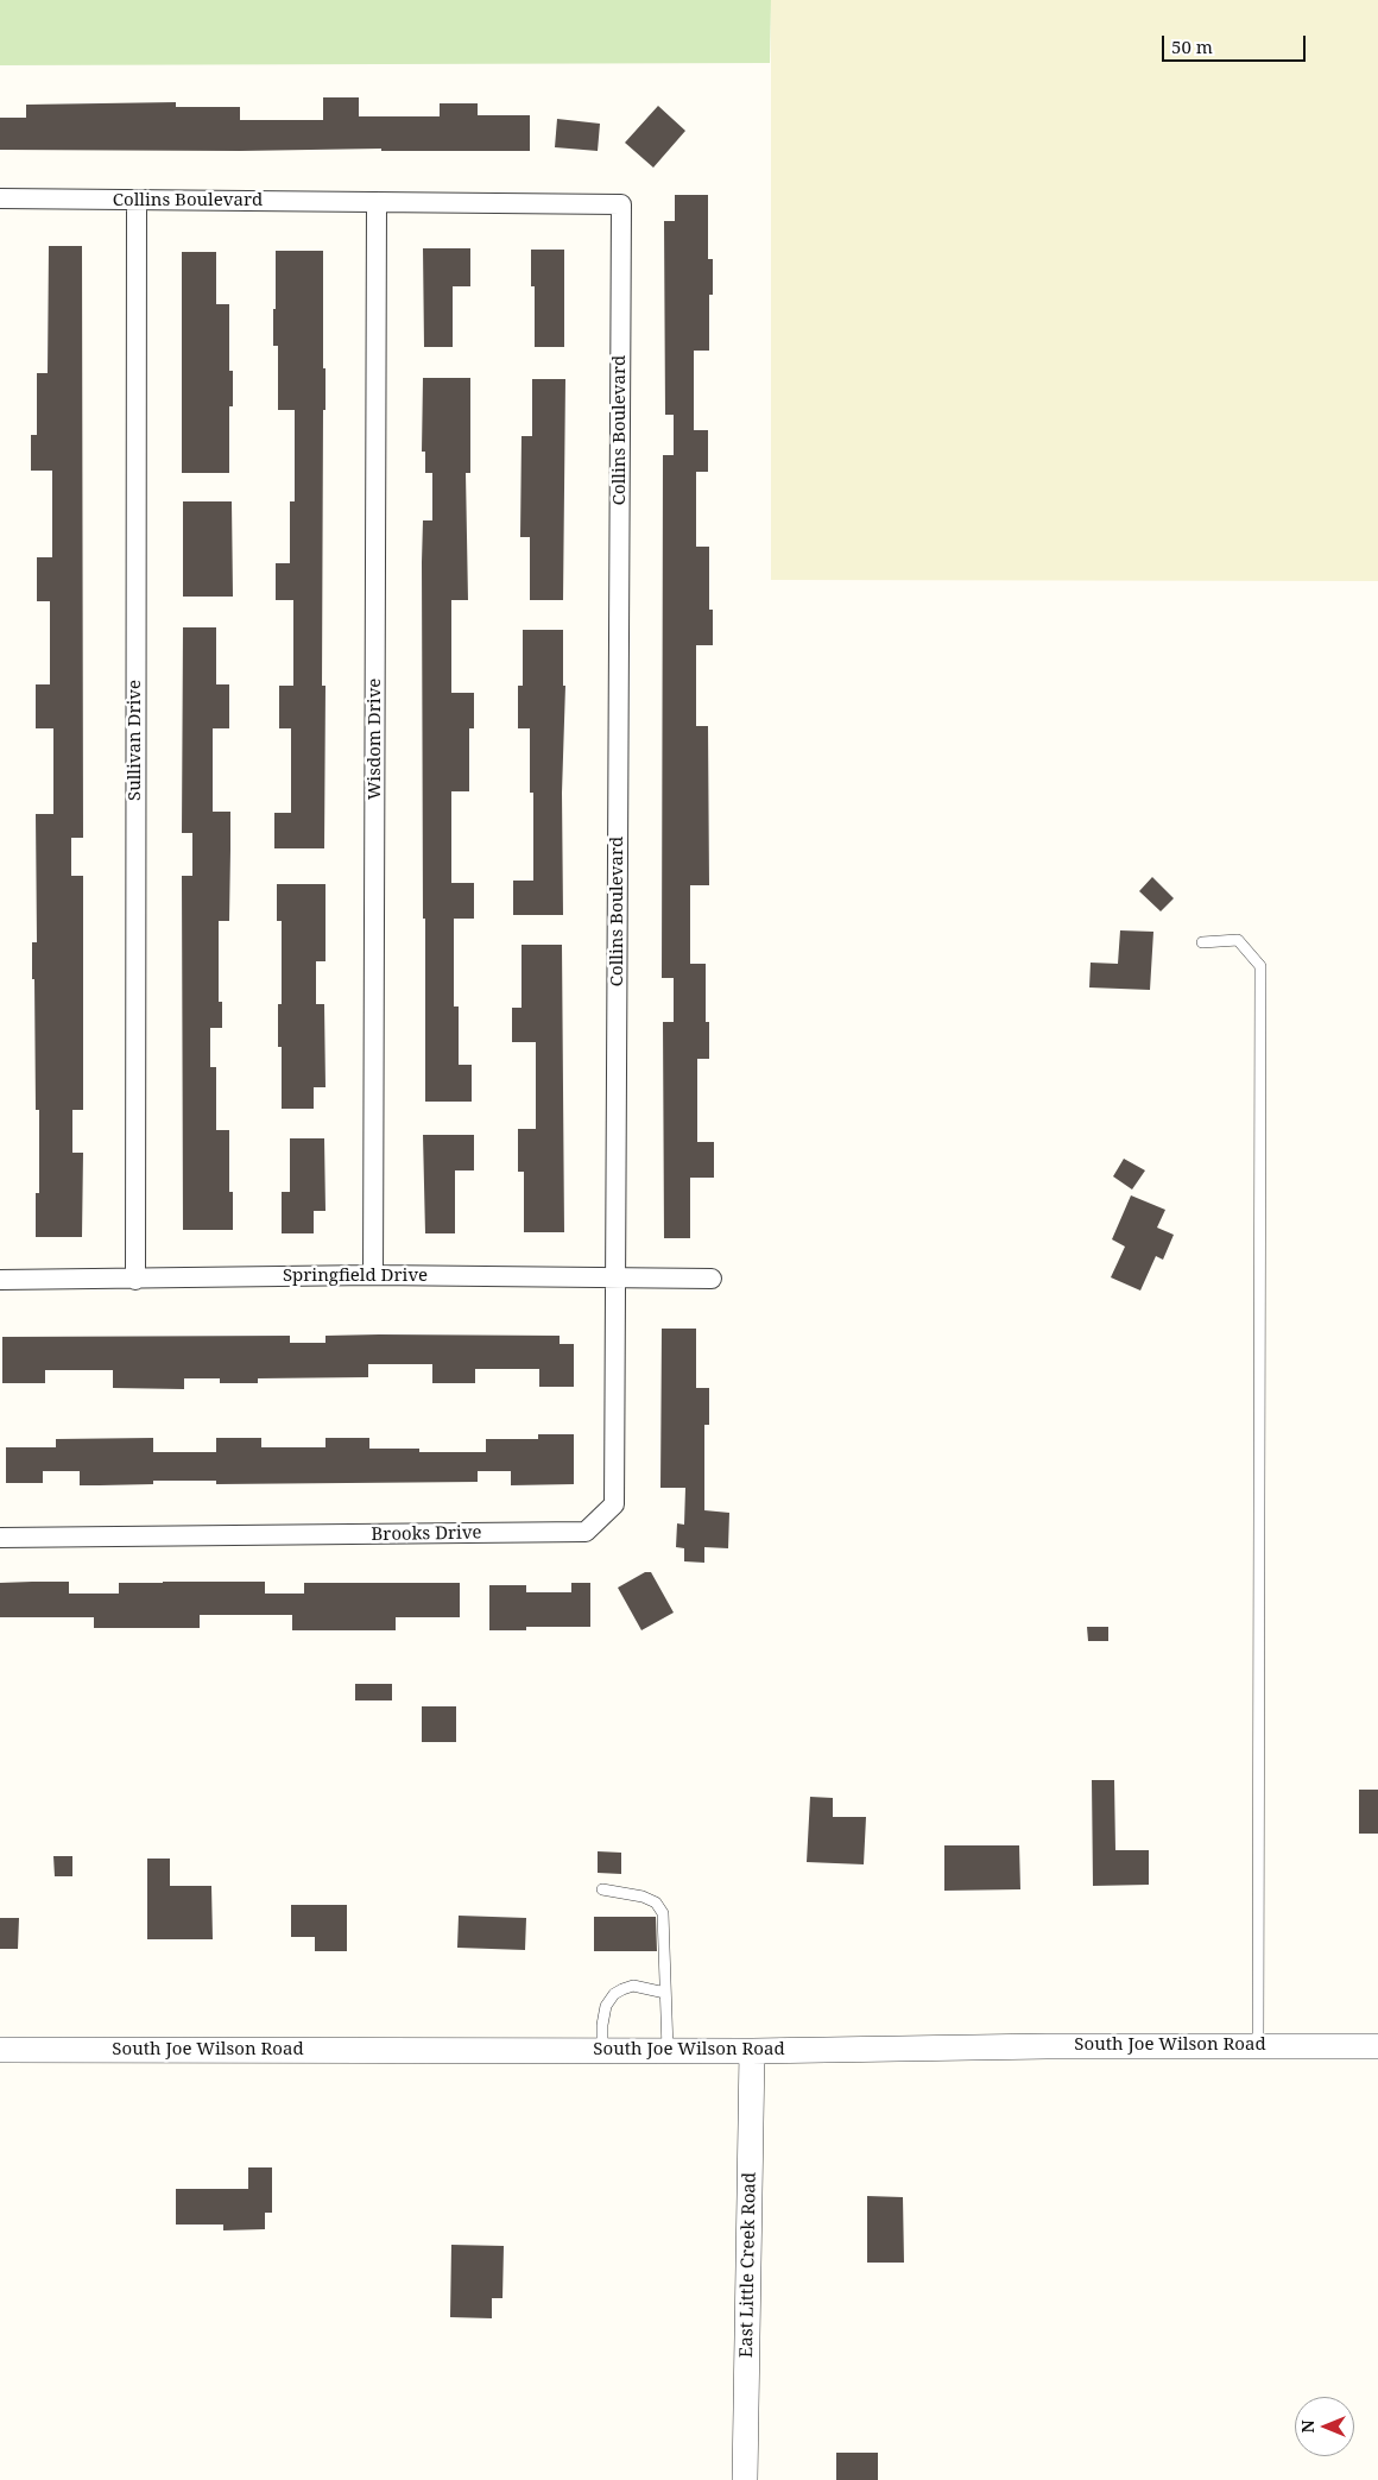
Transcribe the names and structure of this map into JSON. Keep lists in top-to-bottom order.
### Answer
{
  "streets": {
    "street": [
      "Collins Boulevard",
      "Wisdom Drive",
      "Sullivan Drive",
      "Springfield Drive",
      "Brooks Drive",
      "South Joe Wilson Road",
      "East Little Creek Road"
    ]
  },
  "crossings": [
    ["Collins Boulevard", "Wisdom Drive"],
    ["Collins Boulevard", "Sullivan Drive"],
    ["Collins Boulevard", "Springfield Drive"],
    ["Collins Boulevard", "Brooks Drive"],
    ["Wisdom Drive", "Springfield Drive"],
    ["Sullivan Drive", "Springfield Drive"],
    ["Springfield Drive", "Brooks Drive"],
    ["South Joe Wilson Road", "East Little Creek Road"]
  ],
  "scale_bar": "50 m",
  "north": "left"
}
